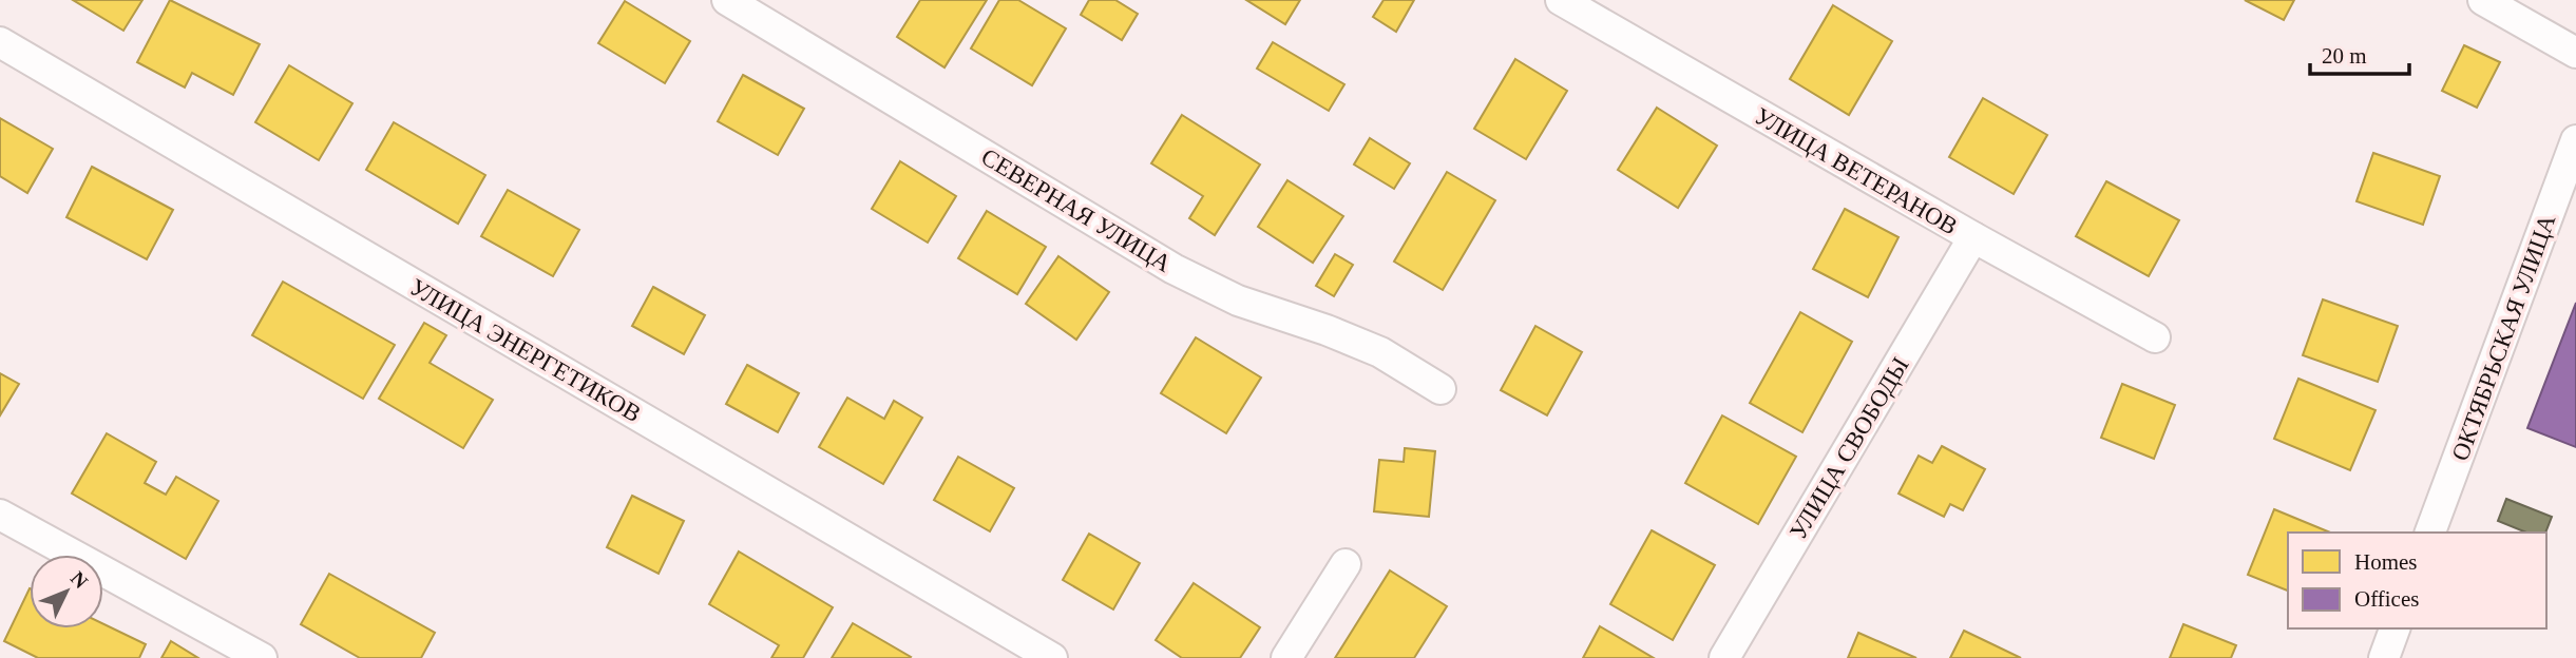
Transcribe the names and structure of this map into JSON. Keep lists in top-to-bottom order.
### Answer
{
  "streets": {
    "street": [
      "УЛИЦА ВЕТЕРАНОВ",
      "СЕВЕРНАЯ УЛИЦА",
      "ОКТЯБРЬСКАЯ УЛИЦА",
      "УЛИЦА ЭНЕРГЕТИКОВ",
      "УЛИЦА СВОБОДЫ"
    ]
  },
  "crossings": [
    ["УЛИЦА ВЕТЕРАНОВ", "УЛИЦА СВОБОДЫ"]
  ],
  "legend": ["Homes", "Offices"],
  "scale_bar": "20 m",
  "north": "top right"
}
